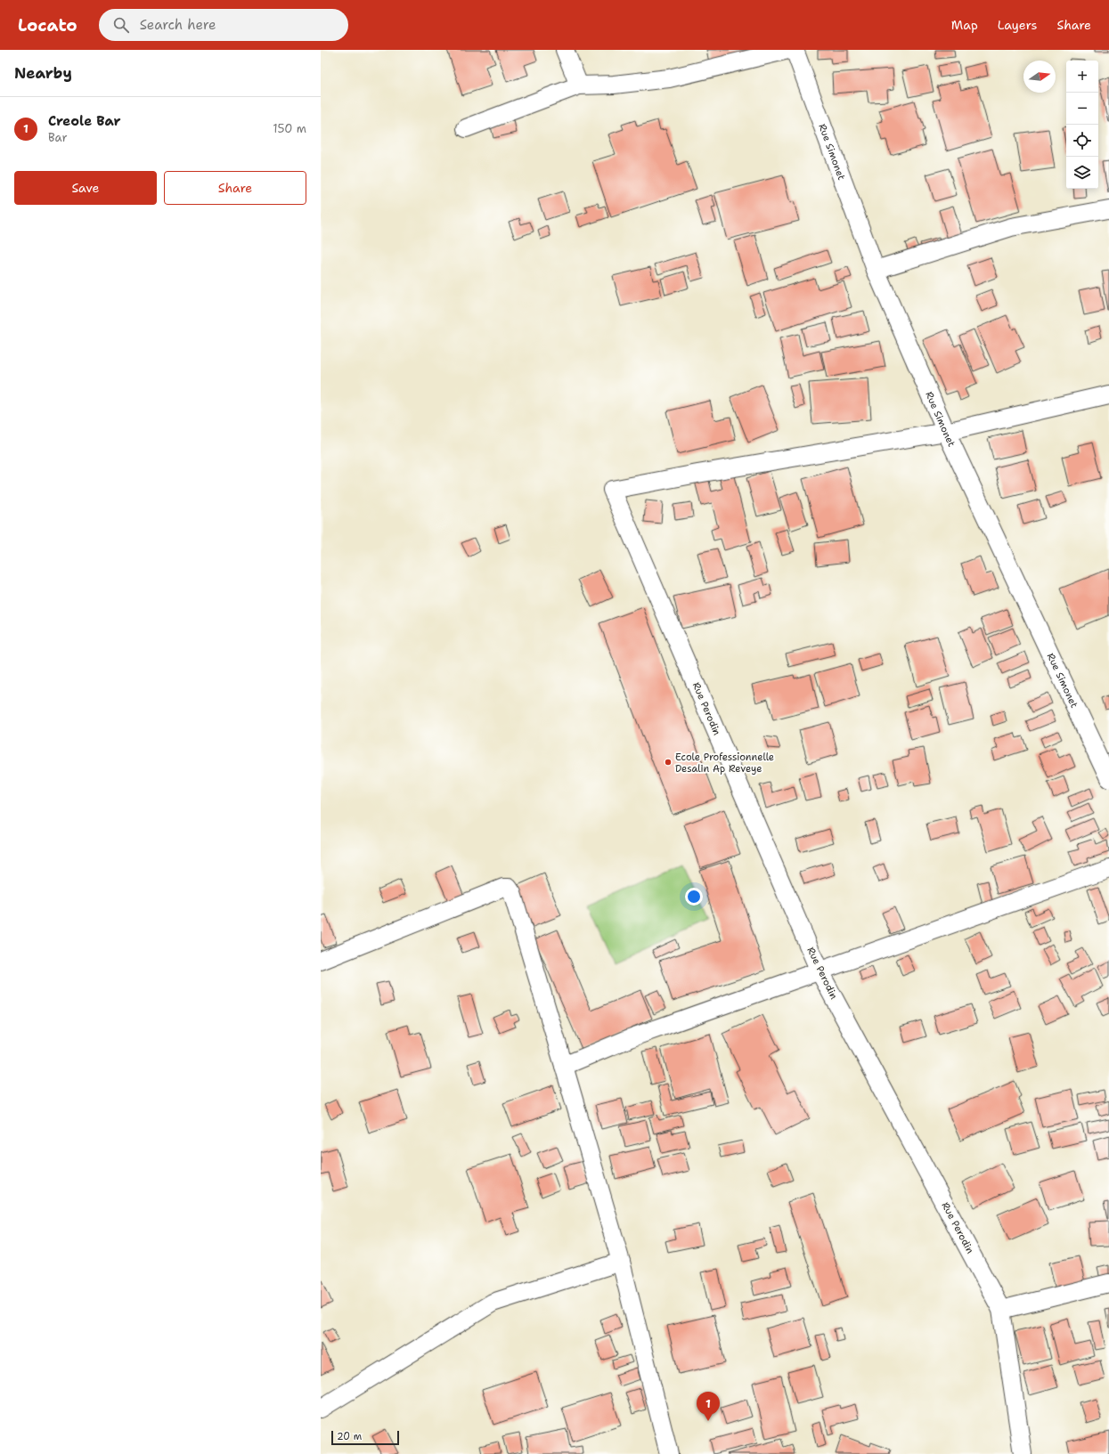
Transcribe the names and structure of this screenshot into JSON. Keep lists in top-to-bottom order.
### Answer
{
  "streets": {
    "street": ["Rue Simonet", "Rue Perodin"]
  },
  "crossings": [
    ["Rue Simonet", "Rue Perodin"]
  ],
  "places": ["Ecole Professionnelle Desalin Ap Reveye"],
  "scale_bar": "20 m",
  "north": "right",
  "page": {
    "header": "Locato",
    "search": "Search here",
    "nav": ["Map", "Layers", "Share"],
    "heading": "Nearby",
    "map_buttons": ["+", "−"],
    "list": [
      {
        "mark": "1",
        "name": "Creole Bar",
        "note": "Bar",
        "value": "150 m"
      }
    ],
    "buttons": ["Save", "Share"],
    "pins": "1",
    "scale": "20 m"
  }
}
